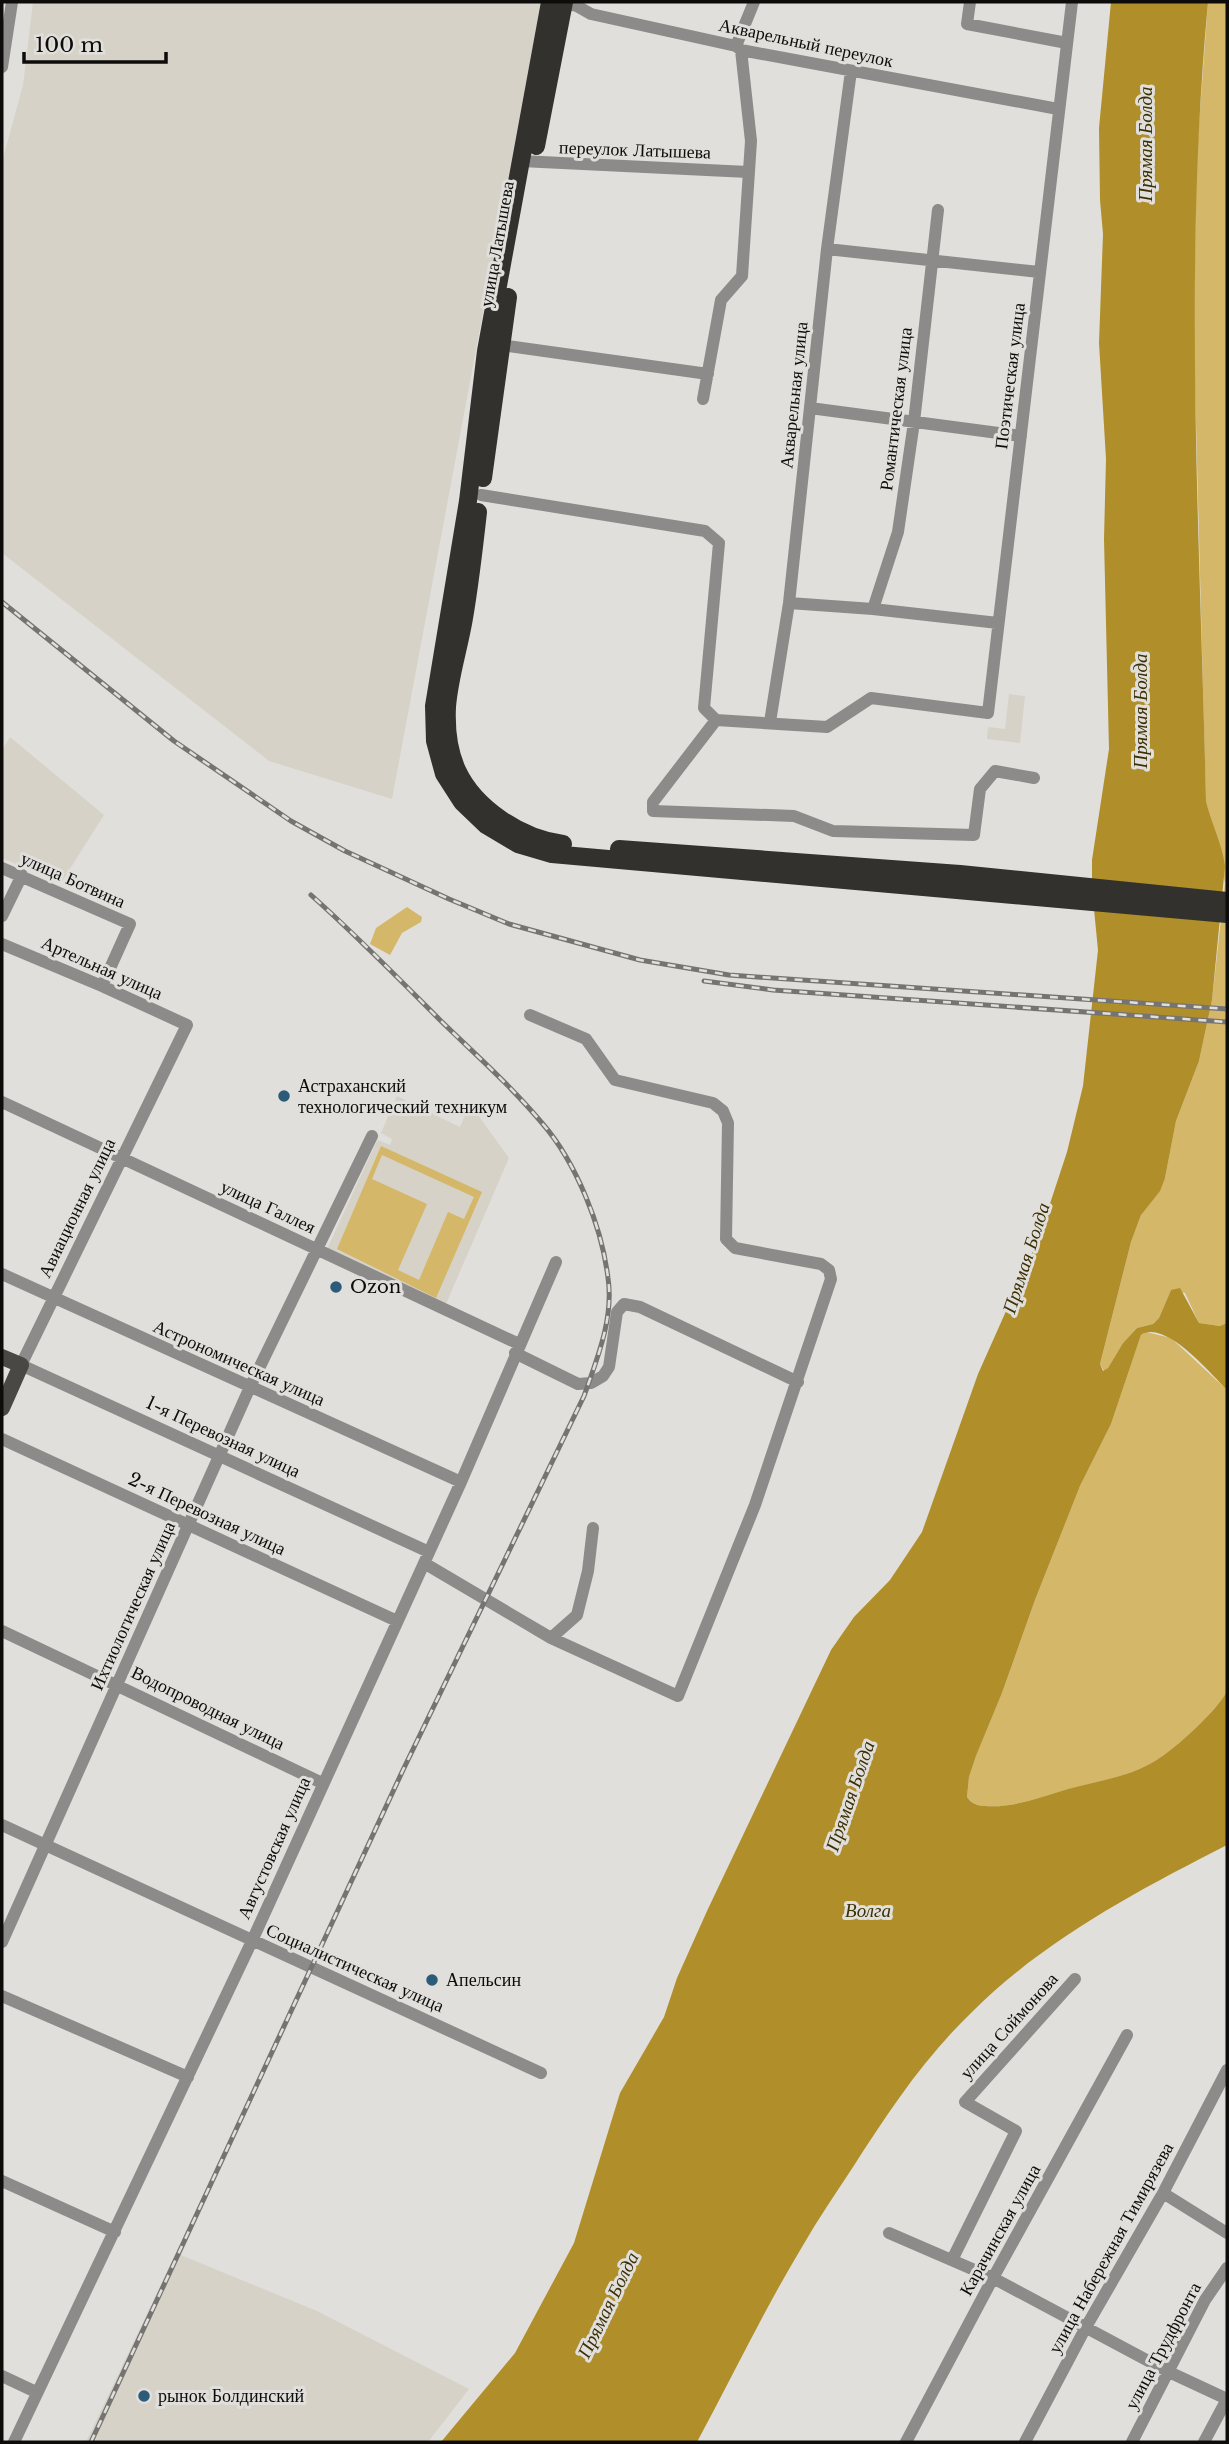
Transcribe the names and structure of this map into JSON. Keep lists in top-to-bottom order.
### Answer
{
  "streets": {
    "highway": ["улица Латышева"],
    "main road": ["Авиационная улица", "1-я Перевозная улица"],
    "street": [
      "Акварельный переулок",
      "переулок Латышева",
      "Поэтическая улица",
      "Акварельная улица",
      "Романтическая улица",
      "улица Ботвина",
      "Артельная улица",
      "улица Галлея",
      "Астрономическая улица",
      "2-я Перевозная улица",
      "Ихтиологическая улица",
      "Водопроводная улица",
      "Августовская улица",
      "Социалистическая улица",
      "улица Соймонова",
      "Карачинская улица",
      "улица Набережная Тимирязева",
      "улица Трудфронта"
    ]
  },
  "crossings": [
    ["Акварельный переулок", "улица Латышева"],
    ["Акварельный переулок", "Поэтическая улица"],
    ["Акварельный переулок", "Акварельная улица"],
    ["переулок Латышева", "улица Латышева"],
    ["Поэтическая улица", "Акварельная улица"],
    ["улица Ботвина", "Артельная улица"],
    ["Артельная улица", "Авиационная улица"],
    ["улица Галлея", "Авиационная улица"],
    ["улица Галлея", "1-я Перевозная улица"],
    ["улица Галлея", "Ихтиологическая улица"],
    ["улица Галлея", "Августовская улица"],
    ["Авиационная улица", "Астрономическая улица"],
    ["Авиационная улица", "1-я Перевозная улица"],
    ["Астрономическая улица", "Ихтиологическая улица"],
    ["Астрономическая улица", "Августовская улица"],
    ["1-я Перевозная улица", "Ихтиологическая улица"],
    ["1-я Перевозная улица", "Августовская улица"],
    ["2-я Перевозная улица", "Ихтиологическая улица"],
    ["2-я Перевозная улица", "Августовская улица"],
    ["Ихтиологическая улица", "Водопроводная улица"],
    ["Ихтиологическая улица", "Социалистическая улица"],
    ["Водопроводная улица", "Августовская улица"],
    ["Августовская улица", "Социалистическая улица"]
  ],
  "water": ["Прямая Болда", "Волга"],
  "places": [
    "Астраханский технологический техникум",
    "Ozon",
    "Апельсин",
    "рынок Болдинский"
  ],
  "scale_bar": "100 m"
}
